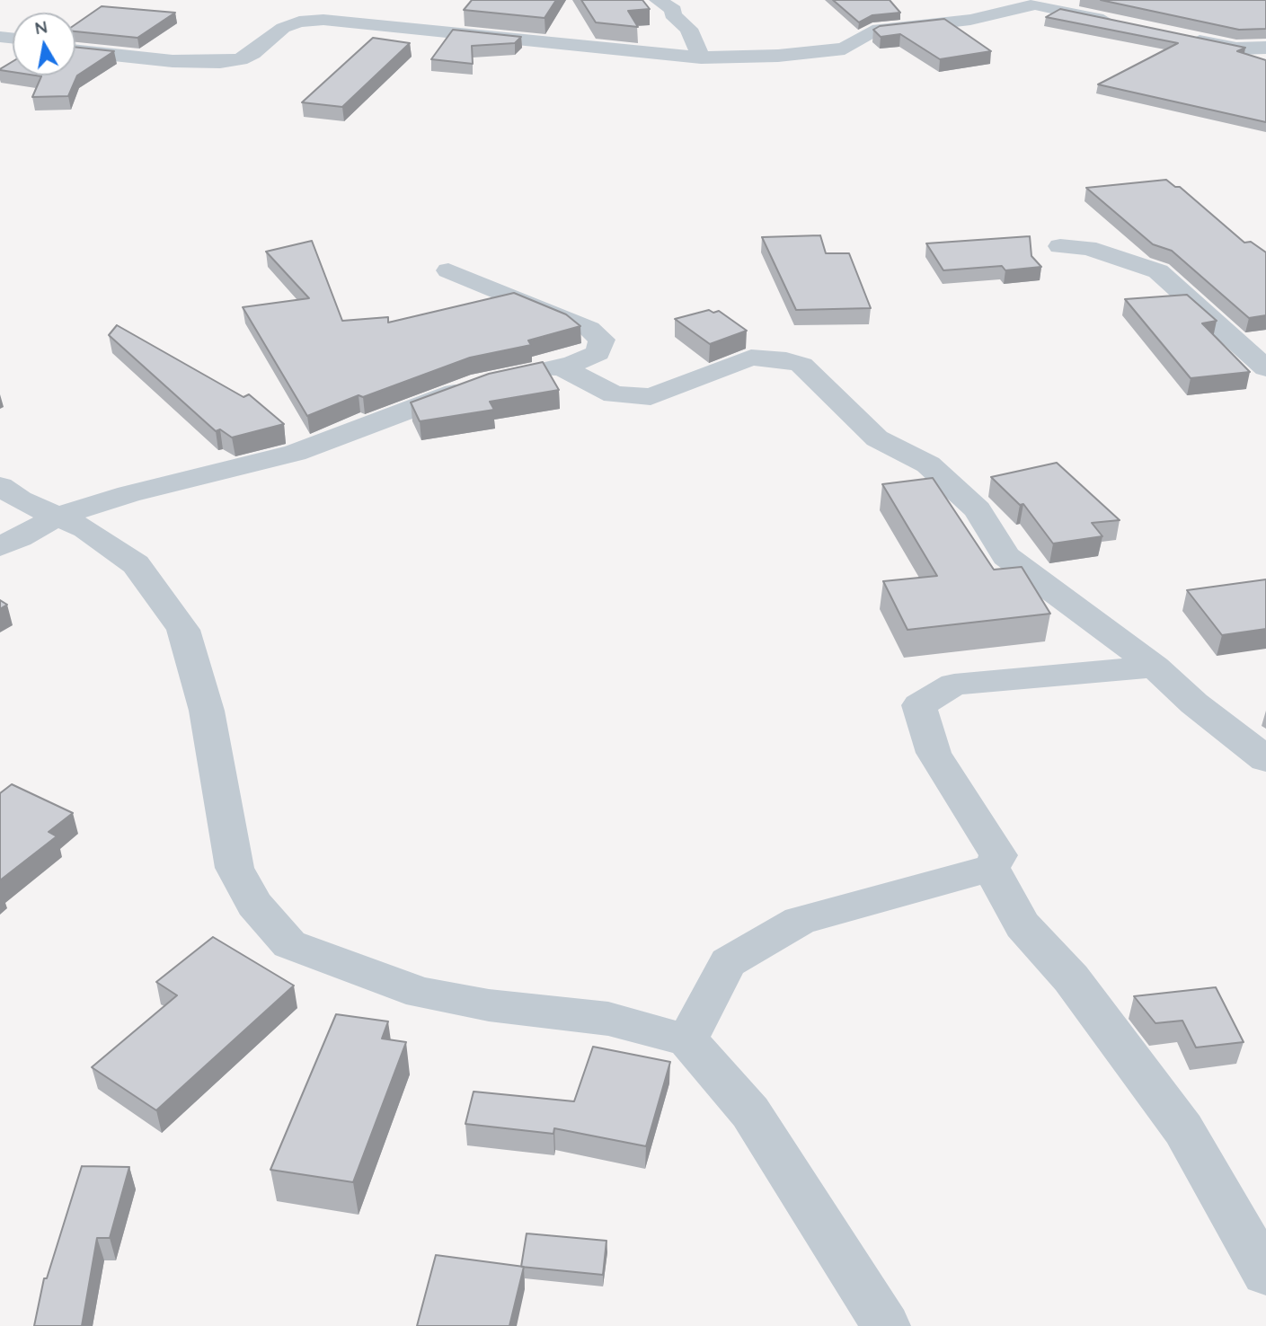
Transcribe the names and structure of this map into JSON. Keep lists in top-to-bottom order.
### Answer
{
  "north": "top"
}
